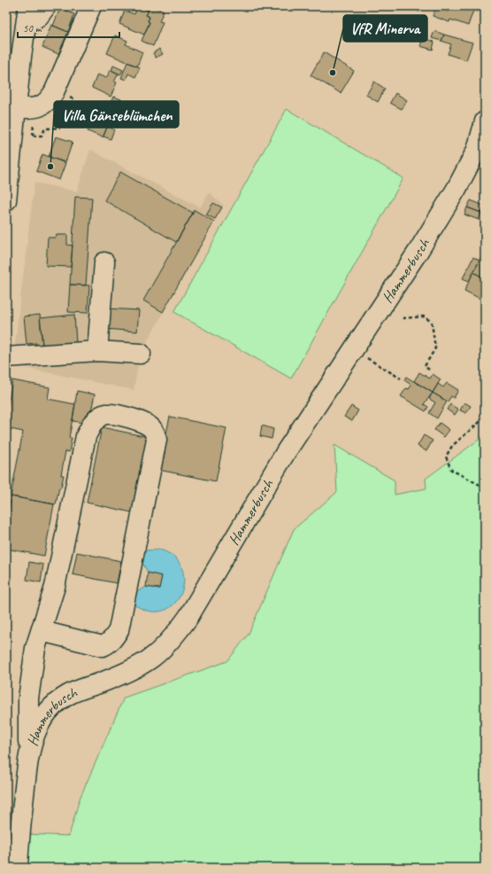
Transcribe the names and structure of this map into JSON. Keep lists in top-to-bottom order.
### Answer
{
  "streets": {
    "street": ["Hammerbusch"]
  },
  "places": ["VfR Minerva", "Villa Gänseblümchen"],
  "scale_bar": "50 m"
}
